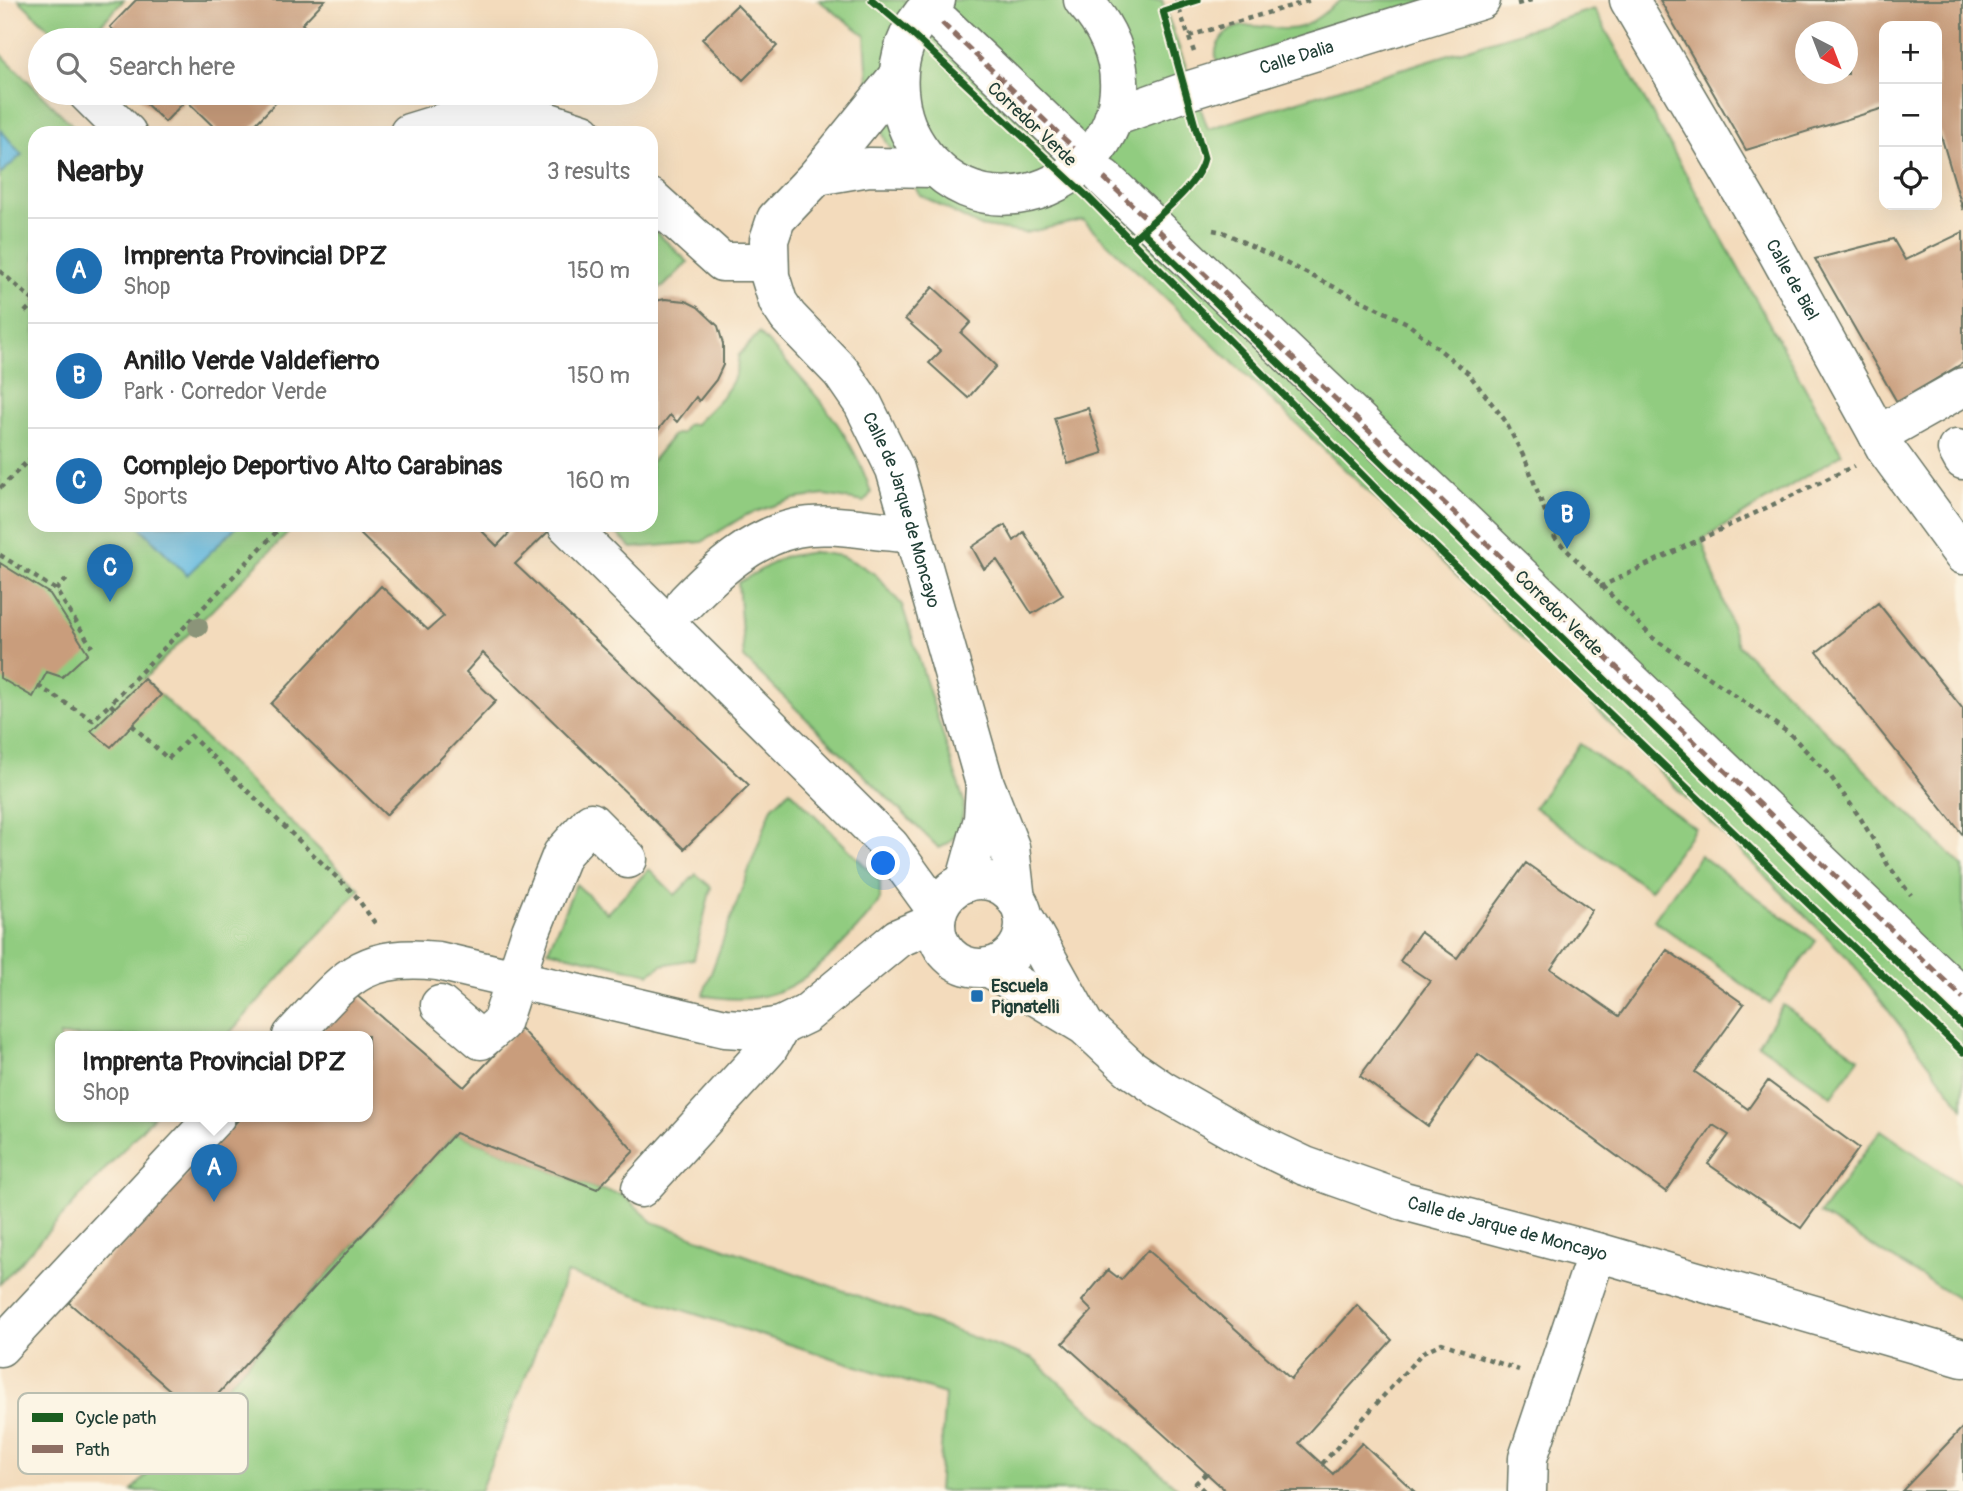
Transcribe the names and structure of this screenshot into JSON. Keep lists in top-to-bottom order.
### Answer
{
  "streets": {
    "street": [
      "Calle Dalia",
      "Corredor Verde",
      "Calle de Biel",
      "Calle de Jarque de Moncayo"
    ]
  },
  "crossings": [
    ["Calle Dalia", "Corredor Verde"],
    ["Corredor Verde", "Calle de Jarque de Moncayo"]
  ],
  "places": {
    "transit": ["Escuela Pignatelli"]
  },
  "legend": ["Cycle path", "Path"],
  "north": "bottom right",
  "page": {
    "map_buttons": ["+", "−"],
    "search": "Search here",
    "heading": ["Nearby", "3 results"],
    "list": [
      {
        "mark": "A",
        "name": "Imprenta Provincial DPZ",
        "note": "Shop",
        "value": "150 m"
      },
      {
        "mark": "B",
        "name": "Anillo Verde Valdefierro",
        "note": "Park · Corredor Verde",
        "value": "150 m"
      },
      {
        "mark": "C",
        "name": "Complejo Deportivo Alto Carabinas",
        "note": "Sports",
        "value": "160 m"
      }
    ],
    "pins": ["B", "C", "A"],
    "popup": ["Imprenta Provincial DPZ", "Shop"]
  }
}
